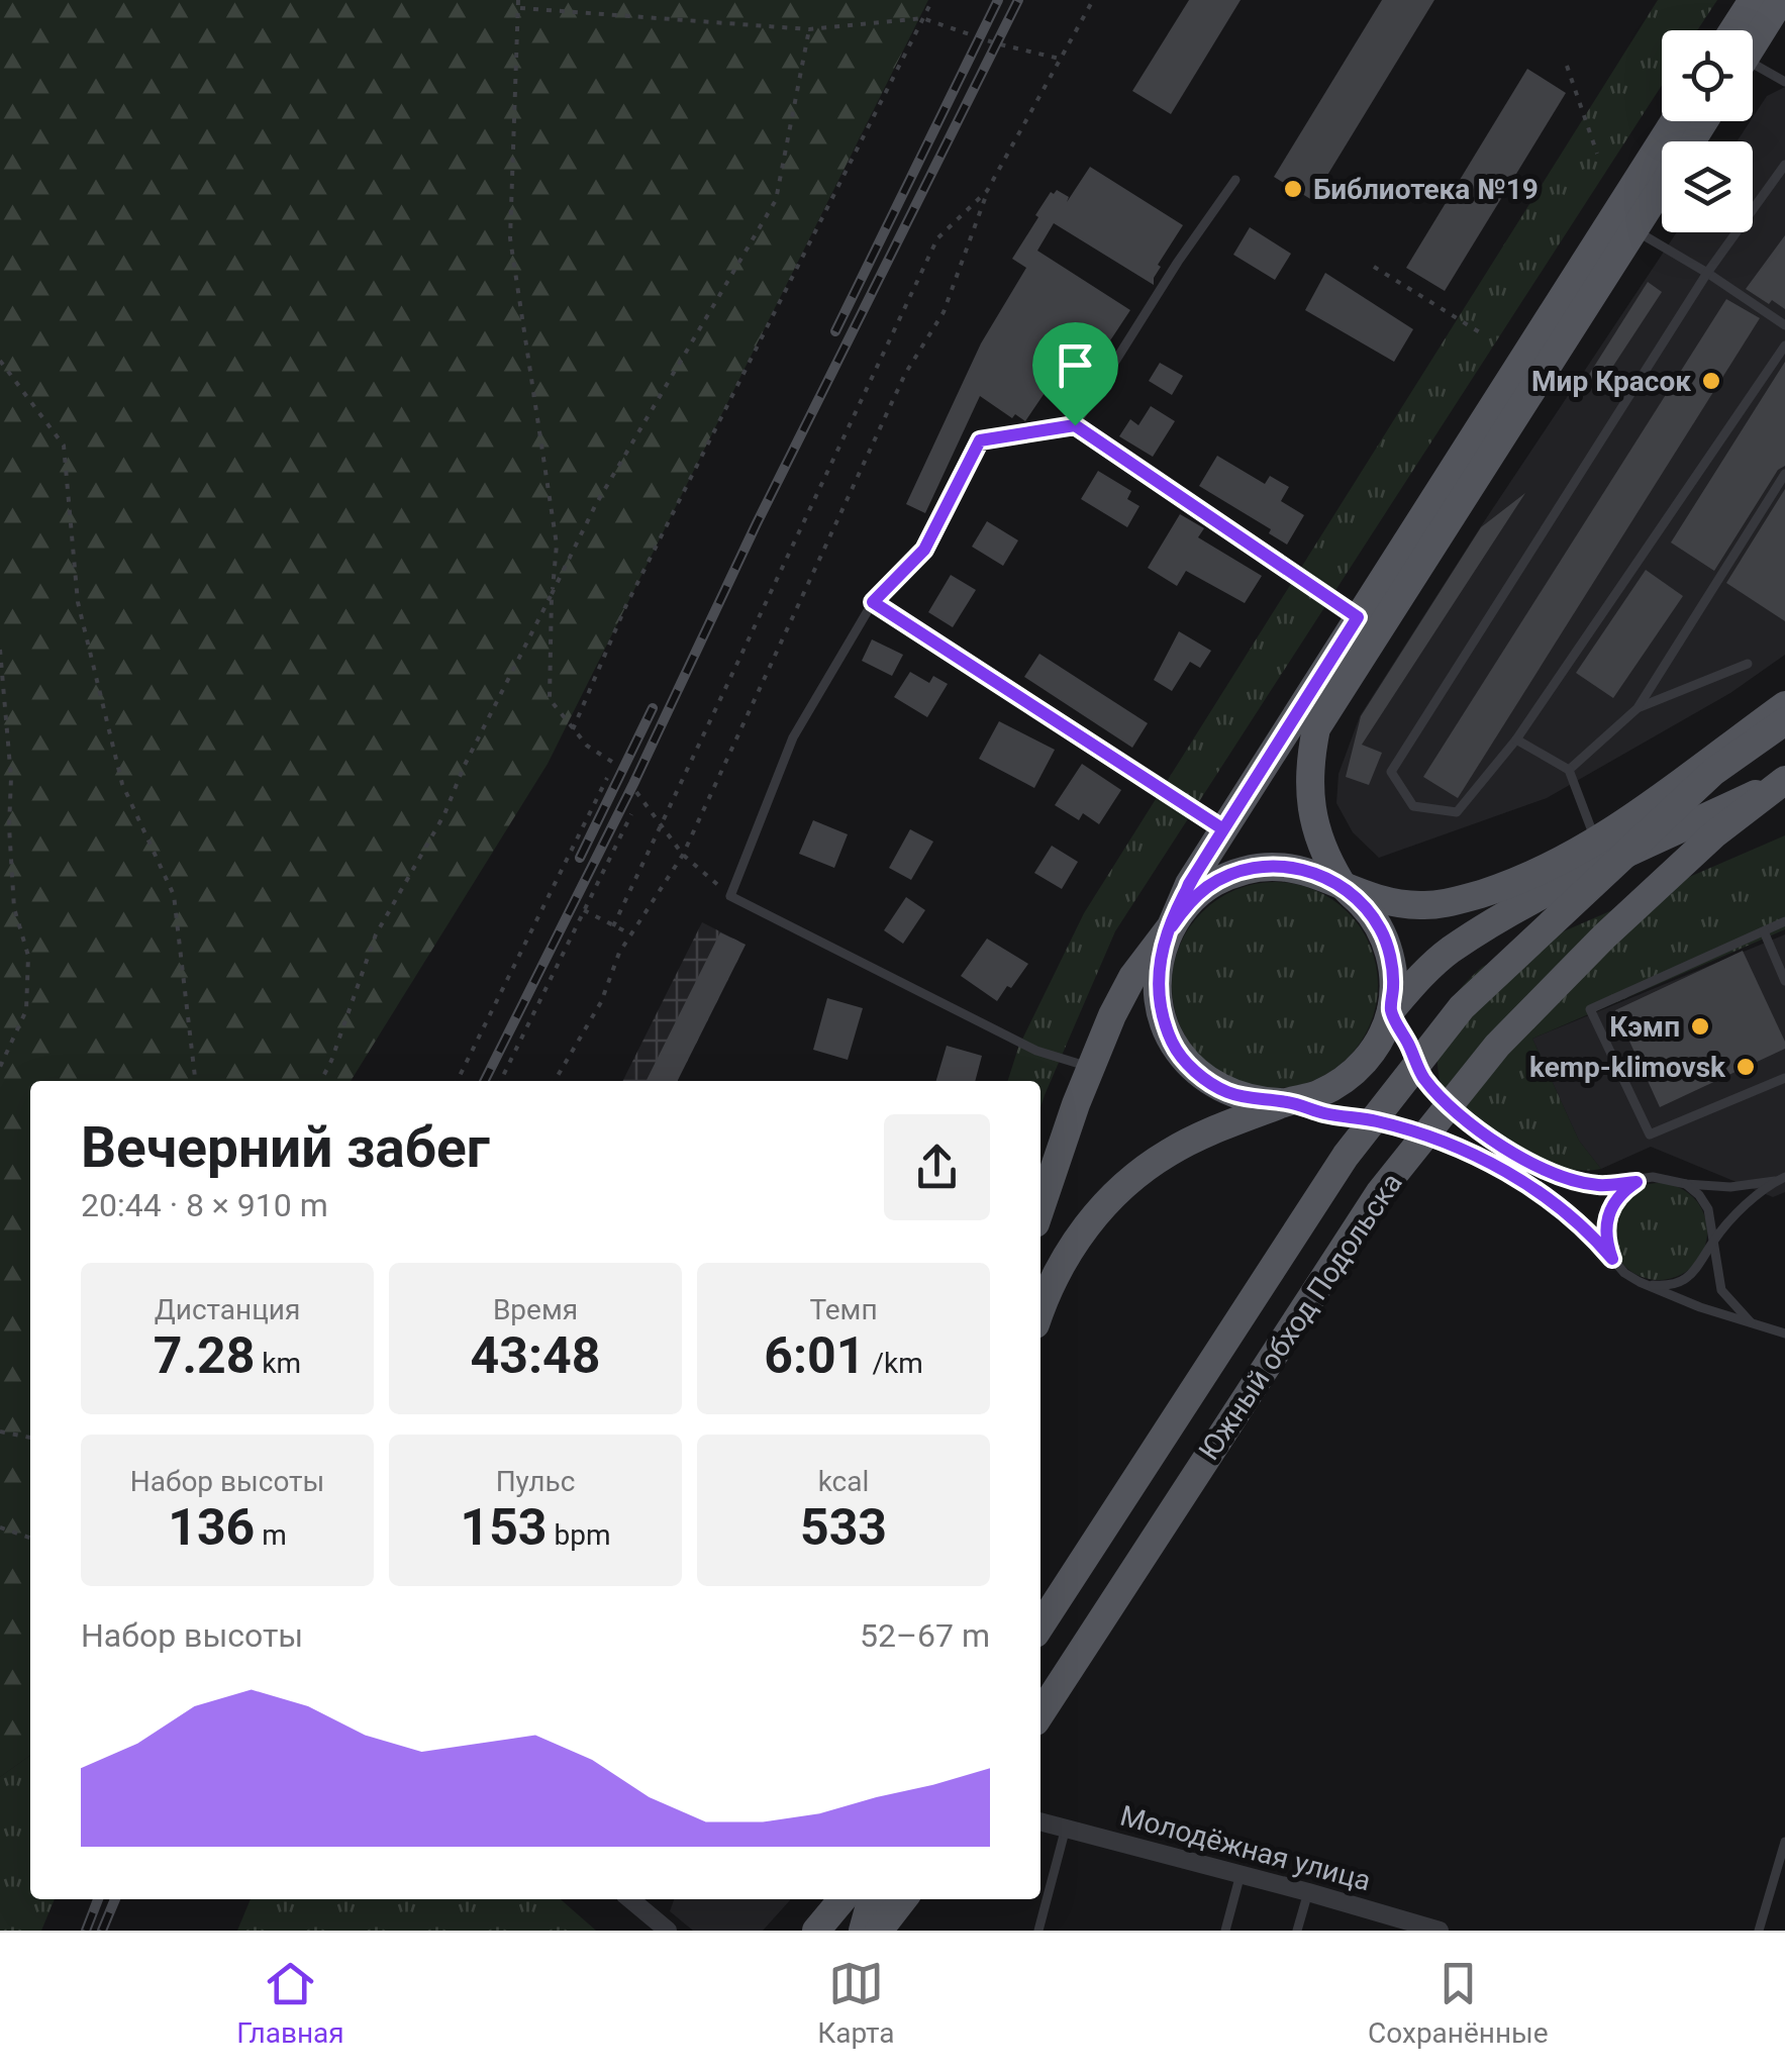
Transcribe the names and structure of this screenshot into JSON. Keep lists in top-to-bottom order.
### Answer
{
  "streets": {
    "main road": ["Южный обход Подольска"],
    "street": ["Молодёжная улица"]
  },
  "places": [
    "Библиотека №19",
    "Мир Красок",
    "Кэмп",
    "kemp-klimovsk"
  ],
  "page": {
    "heading": ["Вечерний забег", "20:44 · 8 × 910 m"],
    "stats": [
      ["Дистанция", "7.28 km"],
      ["Время", "43:48"],
      ["Темп", "6:01 /km"],
      ["Набор высоты", "136 m"],
      ["Пульс", "153 bpm"],
      ["kcal", "533"]
    ],
    "chart": ["Набор высоты", "52–67 m"],
    "tabs": ["Главная", "Карта", "Сохранённые"]
  }
}
